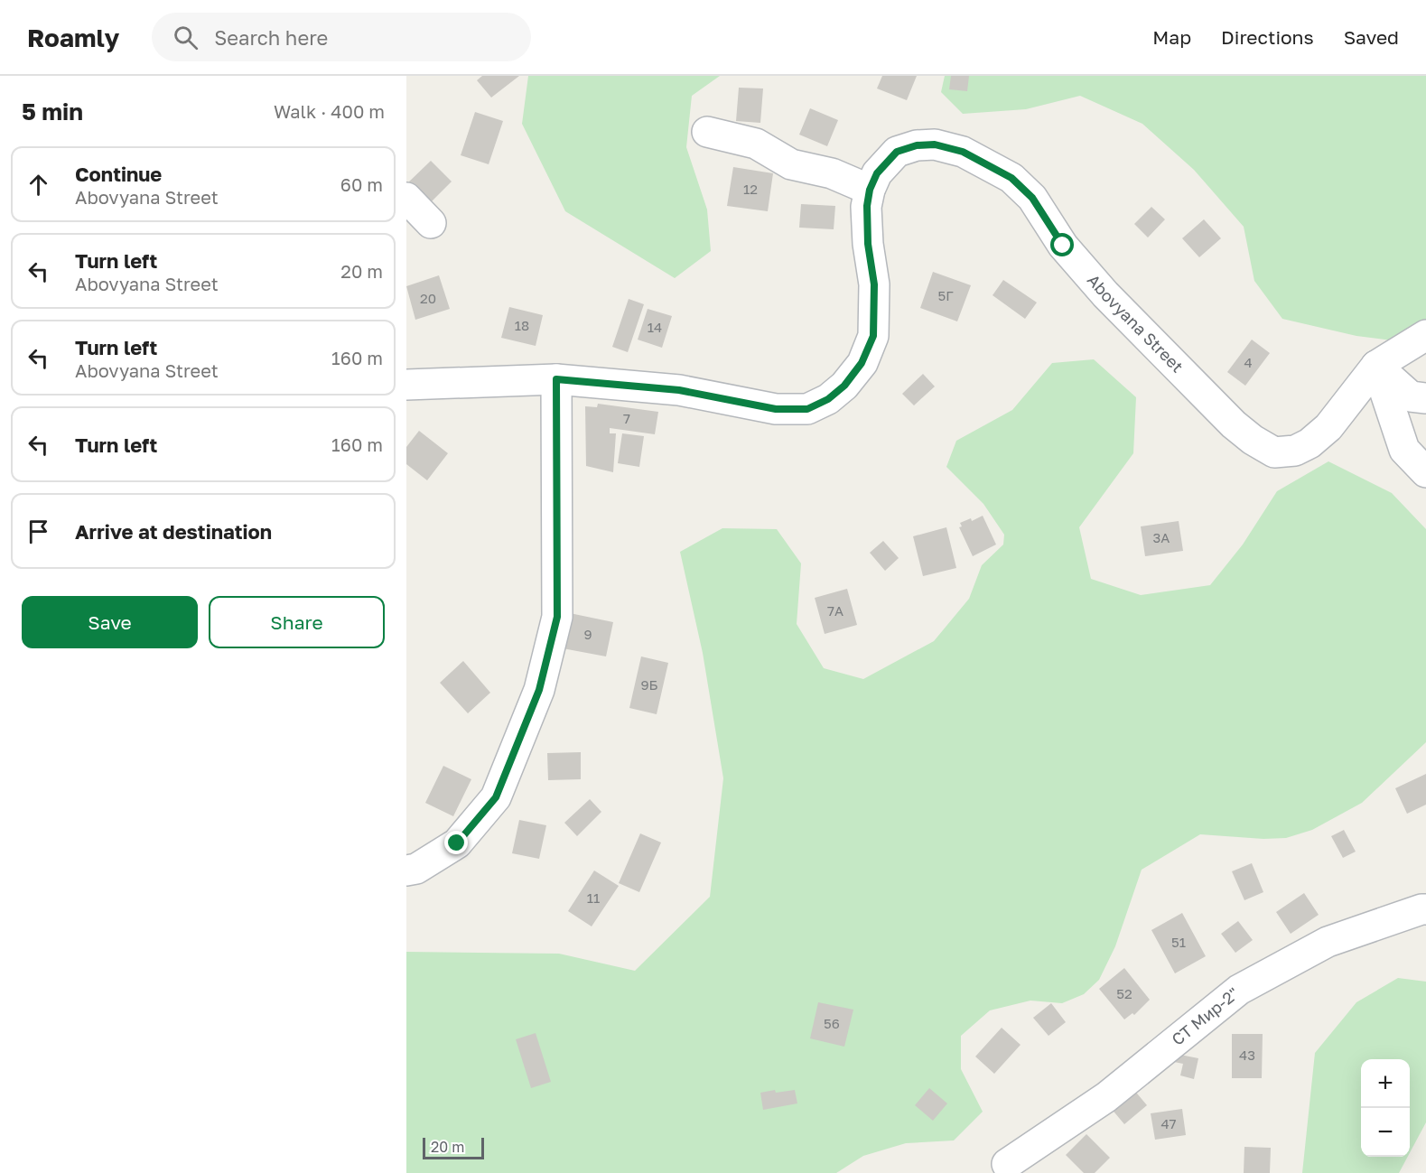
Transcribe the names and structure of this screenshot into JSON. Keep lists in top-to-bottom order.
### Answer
{
  "streets": {
    "street": ["Abovyana Street", "СТ Мир-2\""]
  },
  "house_numbers": [
    "12",
    "5Г",
    "20",
    "18",
    "14",
    "4",
    "7",
    "3А",
    "7А",
    "9",
    "9Б",
    "11",
    "51",
    "52",
    "56",
    "43",
    "47"
  ],
  "scale_bar": "20 m",
  "page": {
    "header": "Roamly",
    "search": "Search here",
    "nav": ["Map", "Directions", "Saved"],
    "heading": ["5 min", "Walk · 400 m"],
    "list": [
      ["Continue", "Abovyana Street", "60 m"],
      ["Turn left", "Abovyana Street", "20 m"],
      ["Turn left", "Abovyana Street", "160 m"],
      ["Turn left", "160 m"],
      "Arrive at destination"
    ],
    "buttons": ["Save", "Share"],
    "map_buttons": ["+", "−"],
    "scale": "20 m"
  }
}
